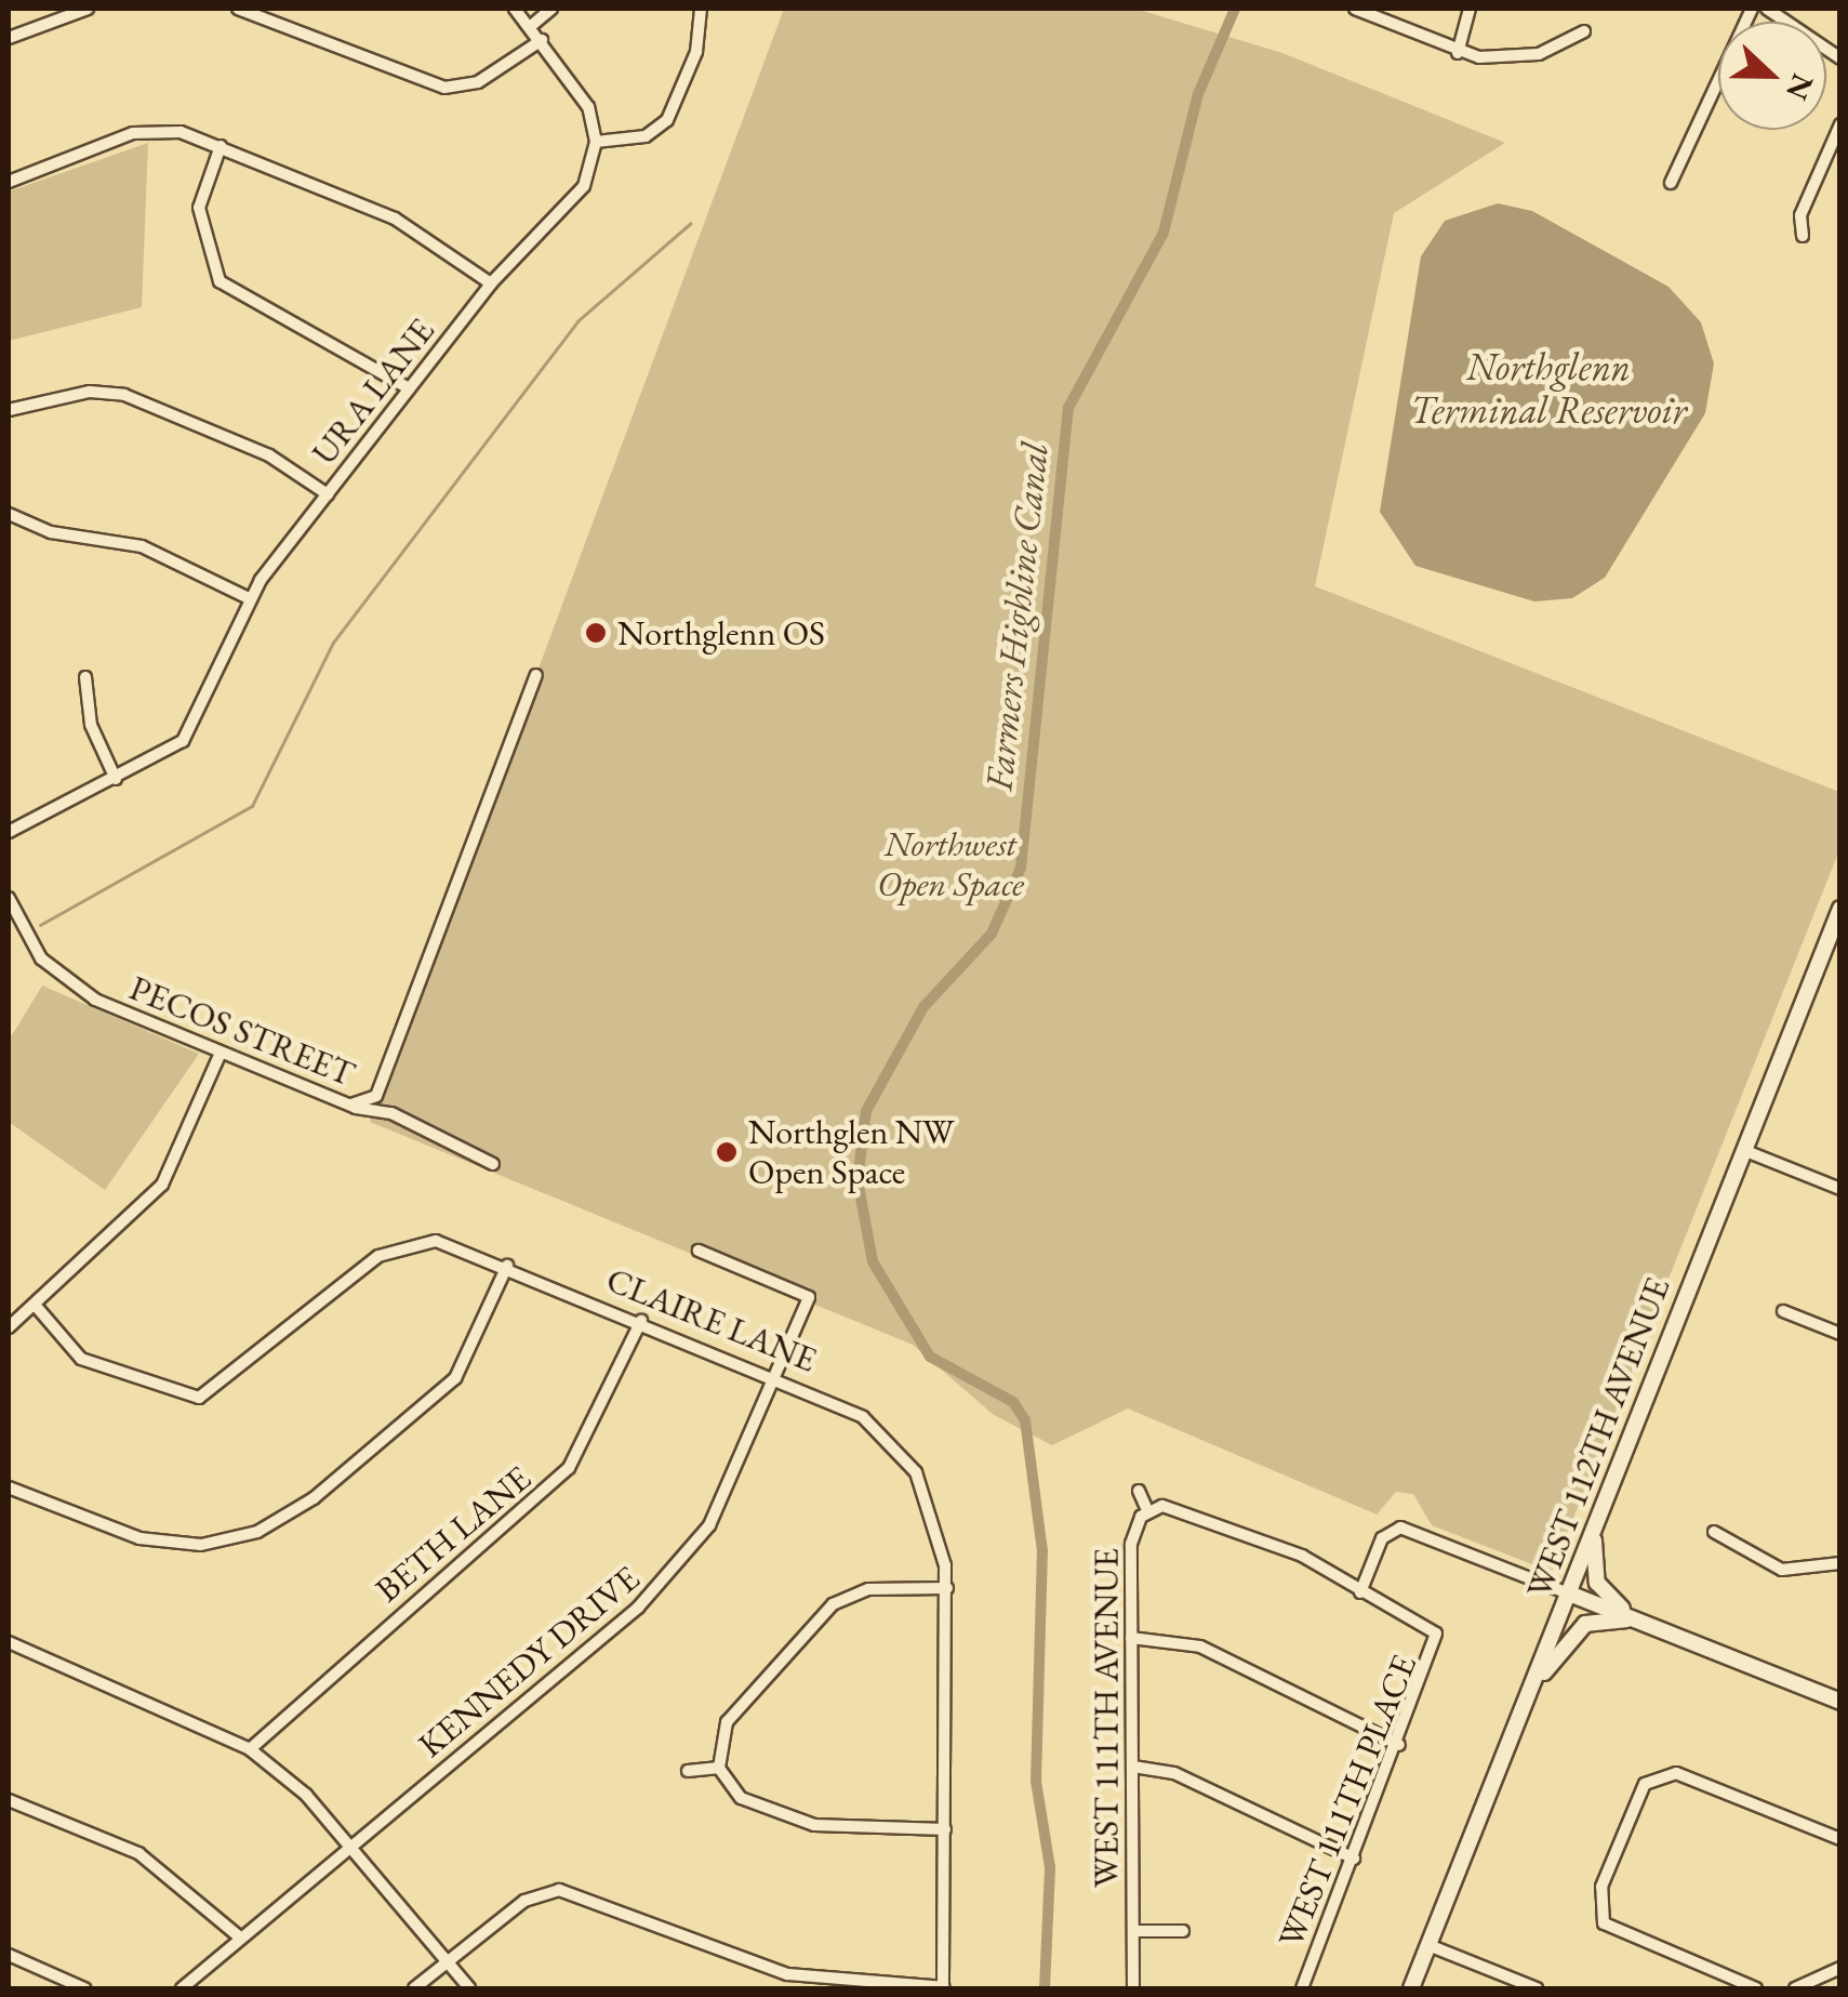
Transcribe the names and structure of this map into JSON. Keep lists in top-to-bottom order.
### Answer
{
  "streets": {
    "main road": ["WEST 112TH AVENUE"],
    "street": [
      "URA LANE",
      "PECOS STREET",
      "CLAIRE LANE",
      "BETH LANE",
      "KENNEDY DRIVE",
      "WEST 111TH AVENUE",
      "WEST 111TH PLACE"
    ]
  },
  "crossings": [
    ["CLAIRE LANE", "BETH LANE"],
    ["CLAIRE LANE", "KENNEDY DRIVE"]
  ],
  "water": ["Northglenn Terminal Reservoir", "Farmers Highline Canal"],
  "parks": ["Northwest Open Space"],
  "places": ["Northglenn OS", "Northglen NW Open Space"],
  "north": "right"
}
